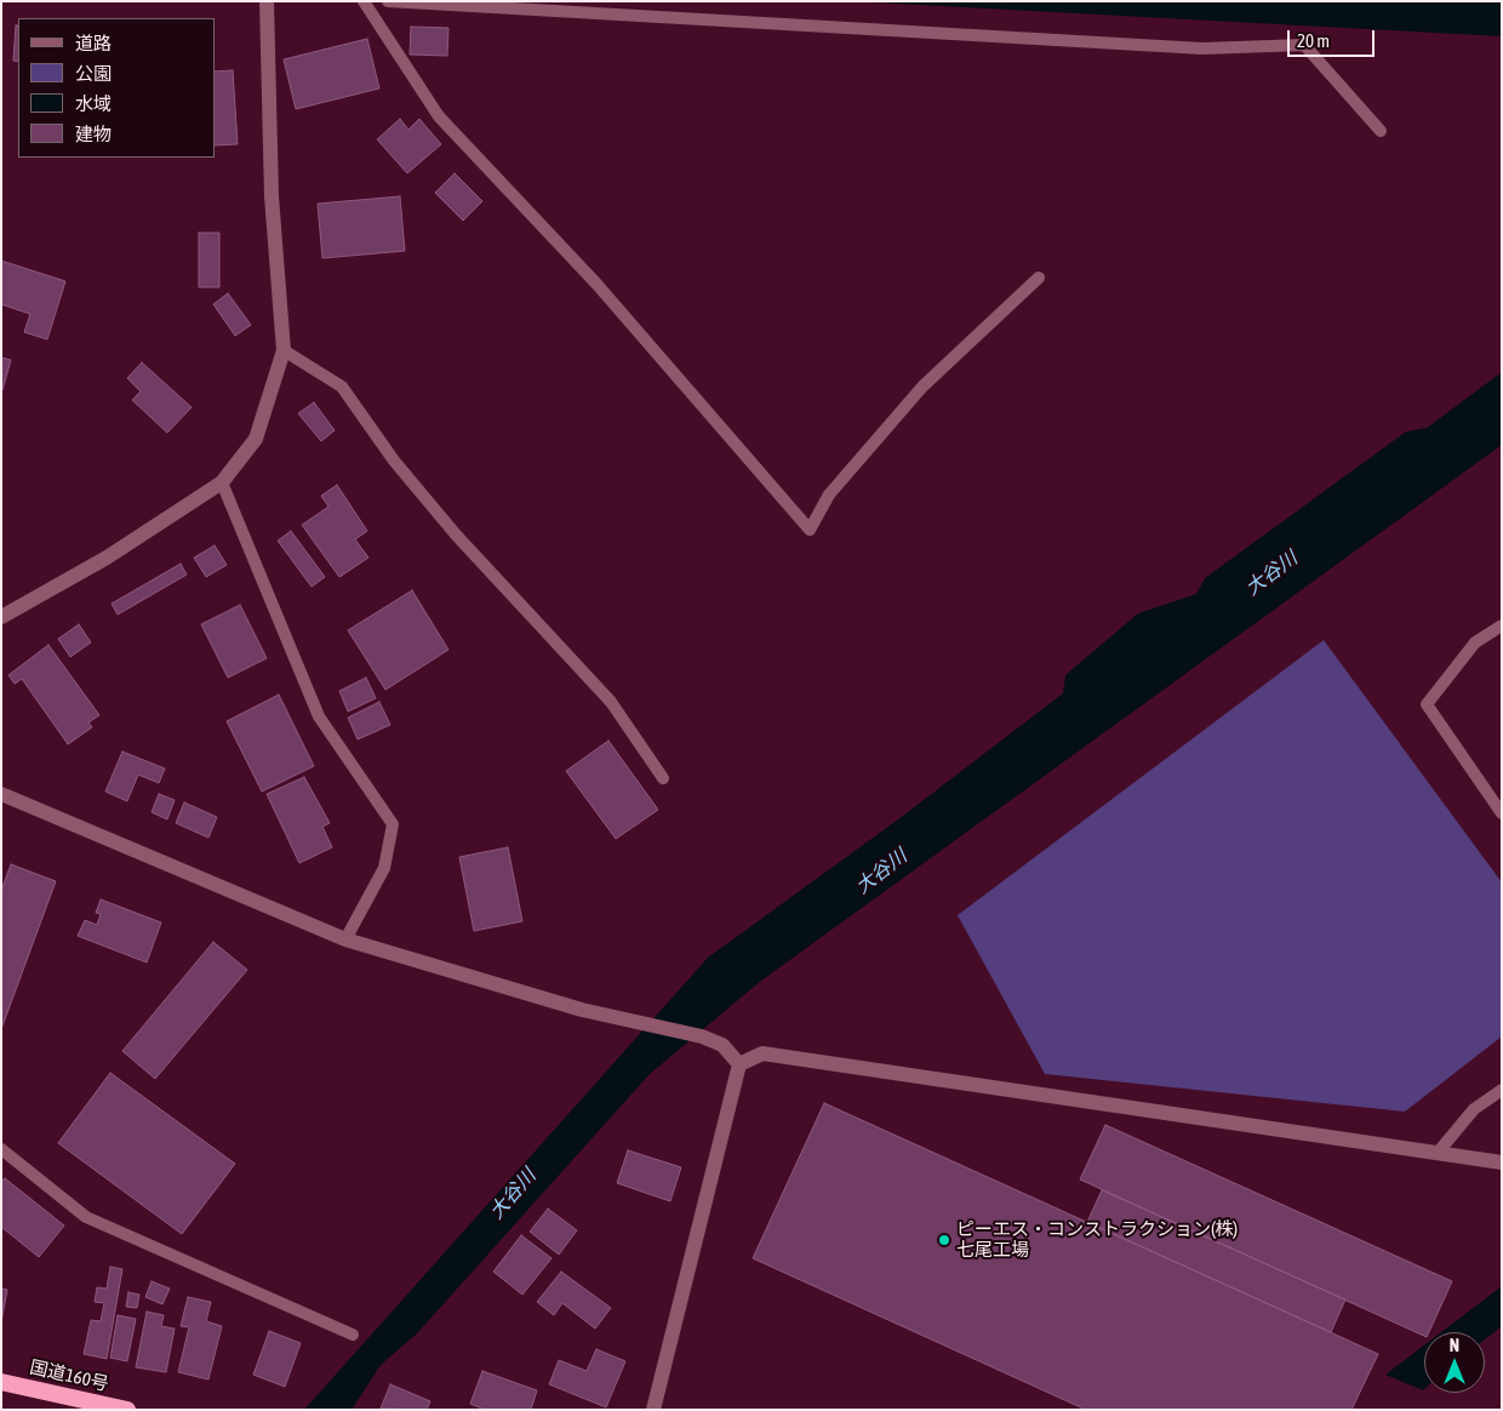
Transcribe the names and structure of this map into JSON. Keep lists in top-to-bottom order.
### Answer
{
  "streets": {
    "highway": ["国道160号"]
  },
  "water": ["大谷川"],
  "places": ["ピーエス・コンストラクション(株) 七尾工場"],
  "legend": [
    "道路",
    "公園",
    "水域",
    "建物"
  ],
  "scale_bar": "20 m",
  "north": "top"
}
